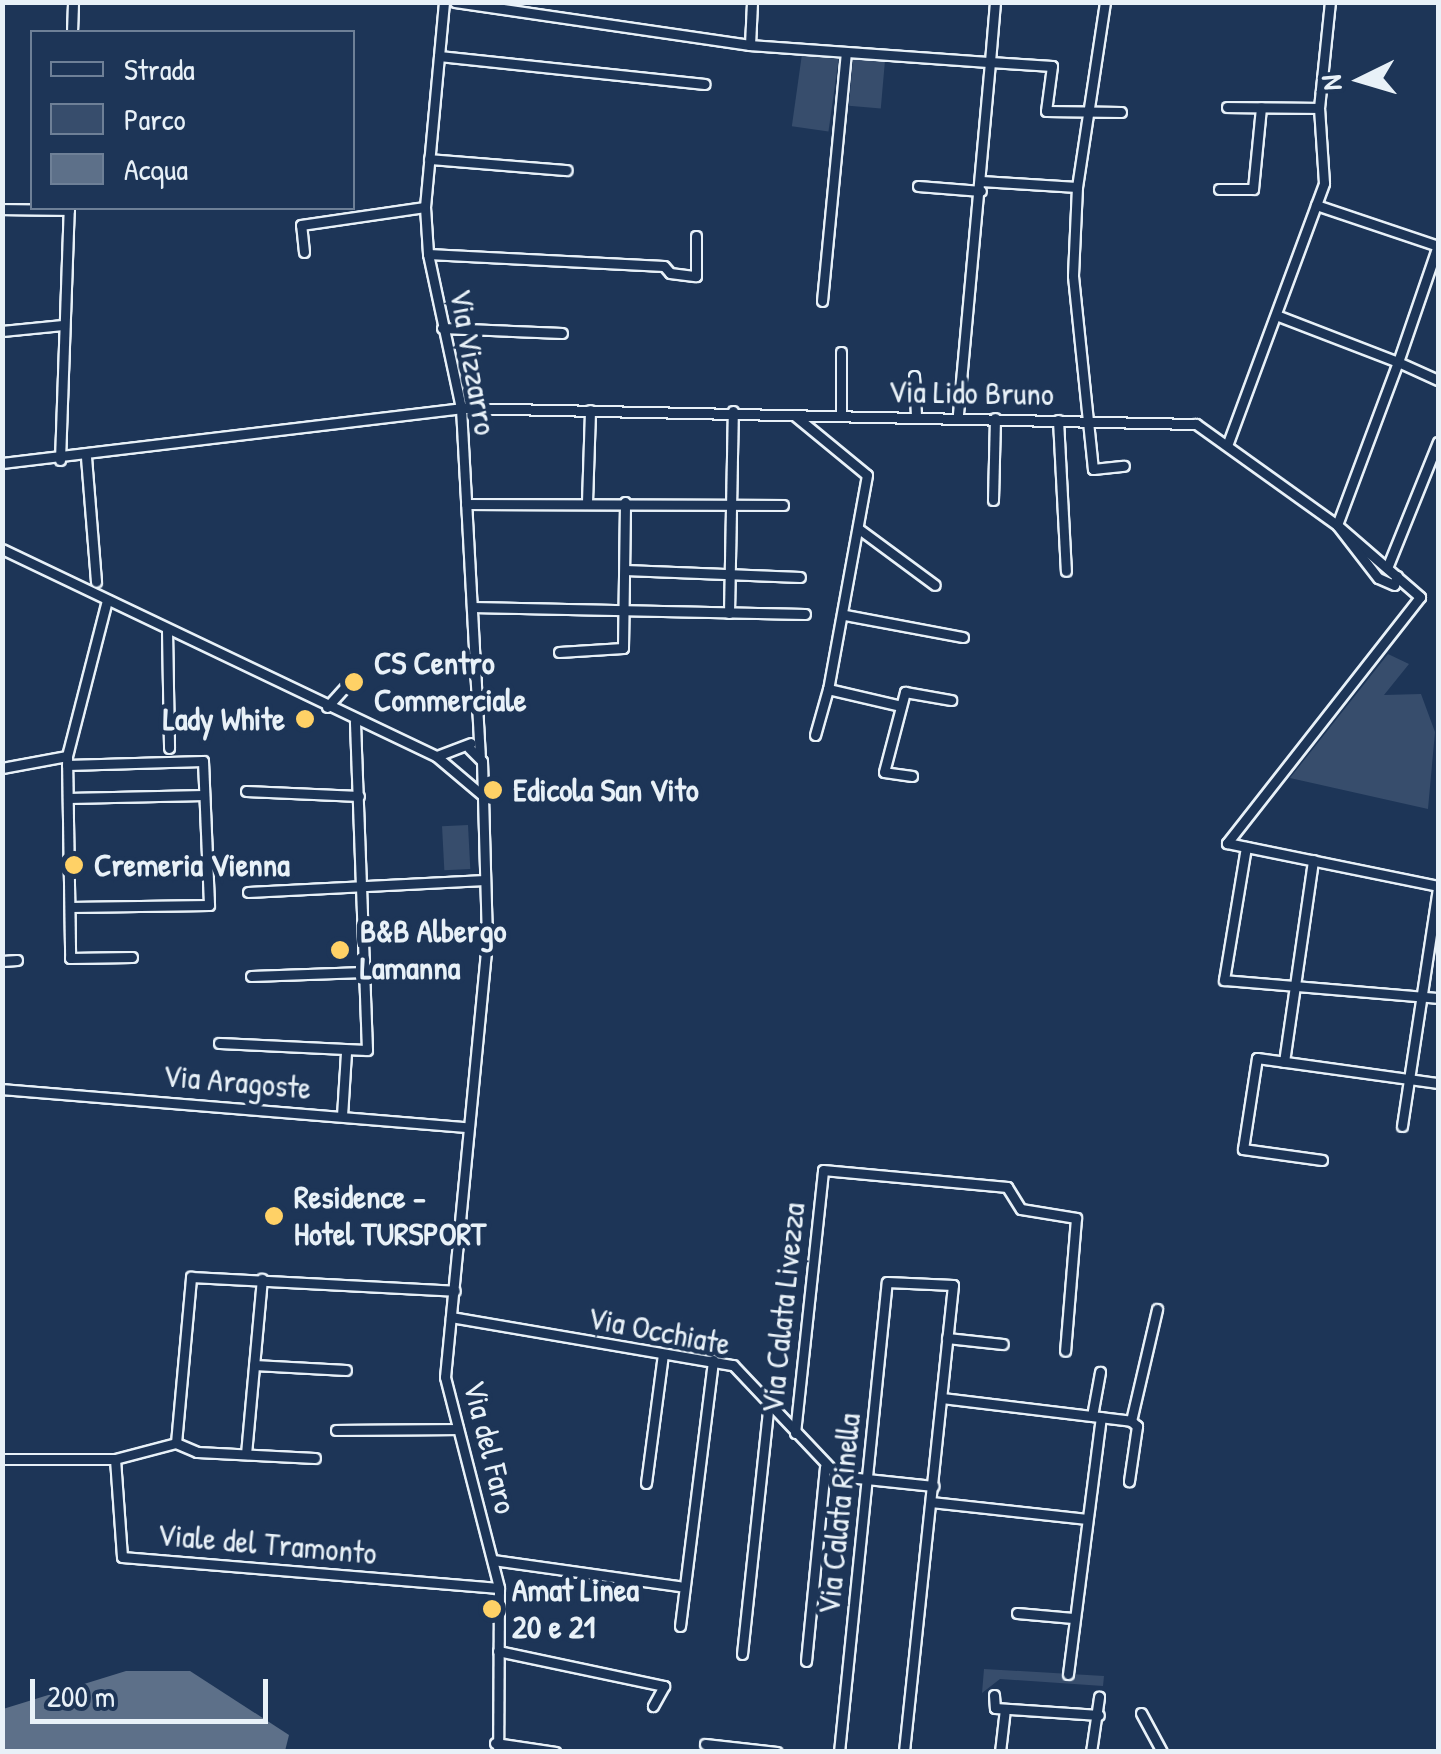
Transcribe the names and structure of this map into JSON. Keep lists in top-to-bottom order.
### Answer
{
  "streets": {
    "street": [
      "Via Vizzarro",
      "Via Lido Bruno",
      "Via Aragoste",
      "Via Calata Livezza",
      "Via Occhiate",
      "Via del Faro",
      "Via Calata Rinella",
      "Viale del Tramonto"
    ]
  },
  "crossings": [
    ["Via Vizzarro", "Via Lido Bruno"],
    ["Via Vizzarro", "Via del Faro"],
    ["Via Aragoste", "Via del Faro"],
    ["Via Calata Livezza", "Via Occhiate"],
    ["Via Occhiate", "Via del Faro"],
    ["Via del Faro", "Viale del Tramonto"]
  ],
  "places": [
    "CS Centro Commerciale",
    "Lady White",
    "Edicola San Vito",
    "Cremeria Vienna",
    "B&B Albergo Lamanna",
    "Residence - Hotel TURSPORT",
    "Amat Linea 20 e 21"
  ],
  "legend": ["Strada", "Parco", "Acqua"],
  "scale_bar": "200 m",
  "north": "left"
}
